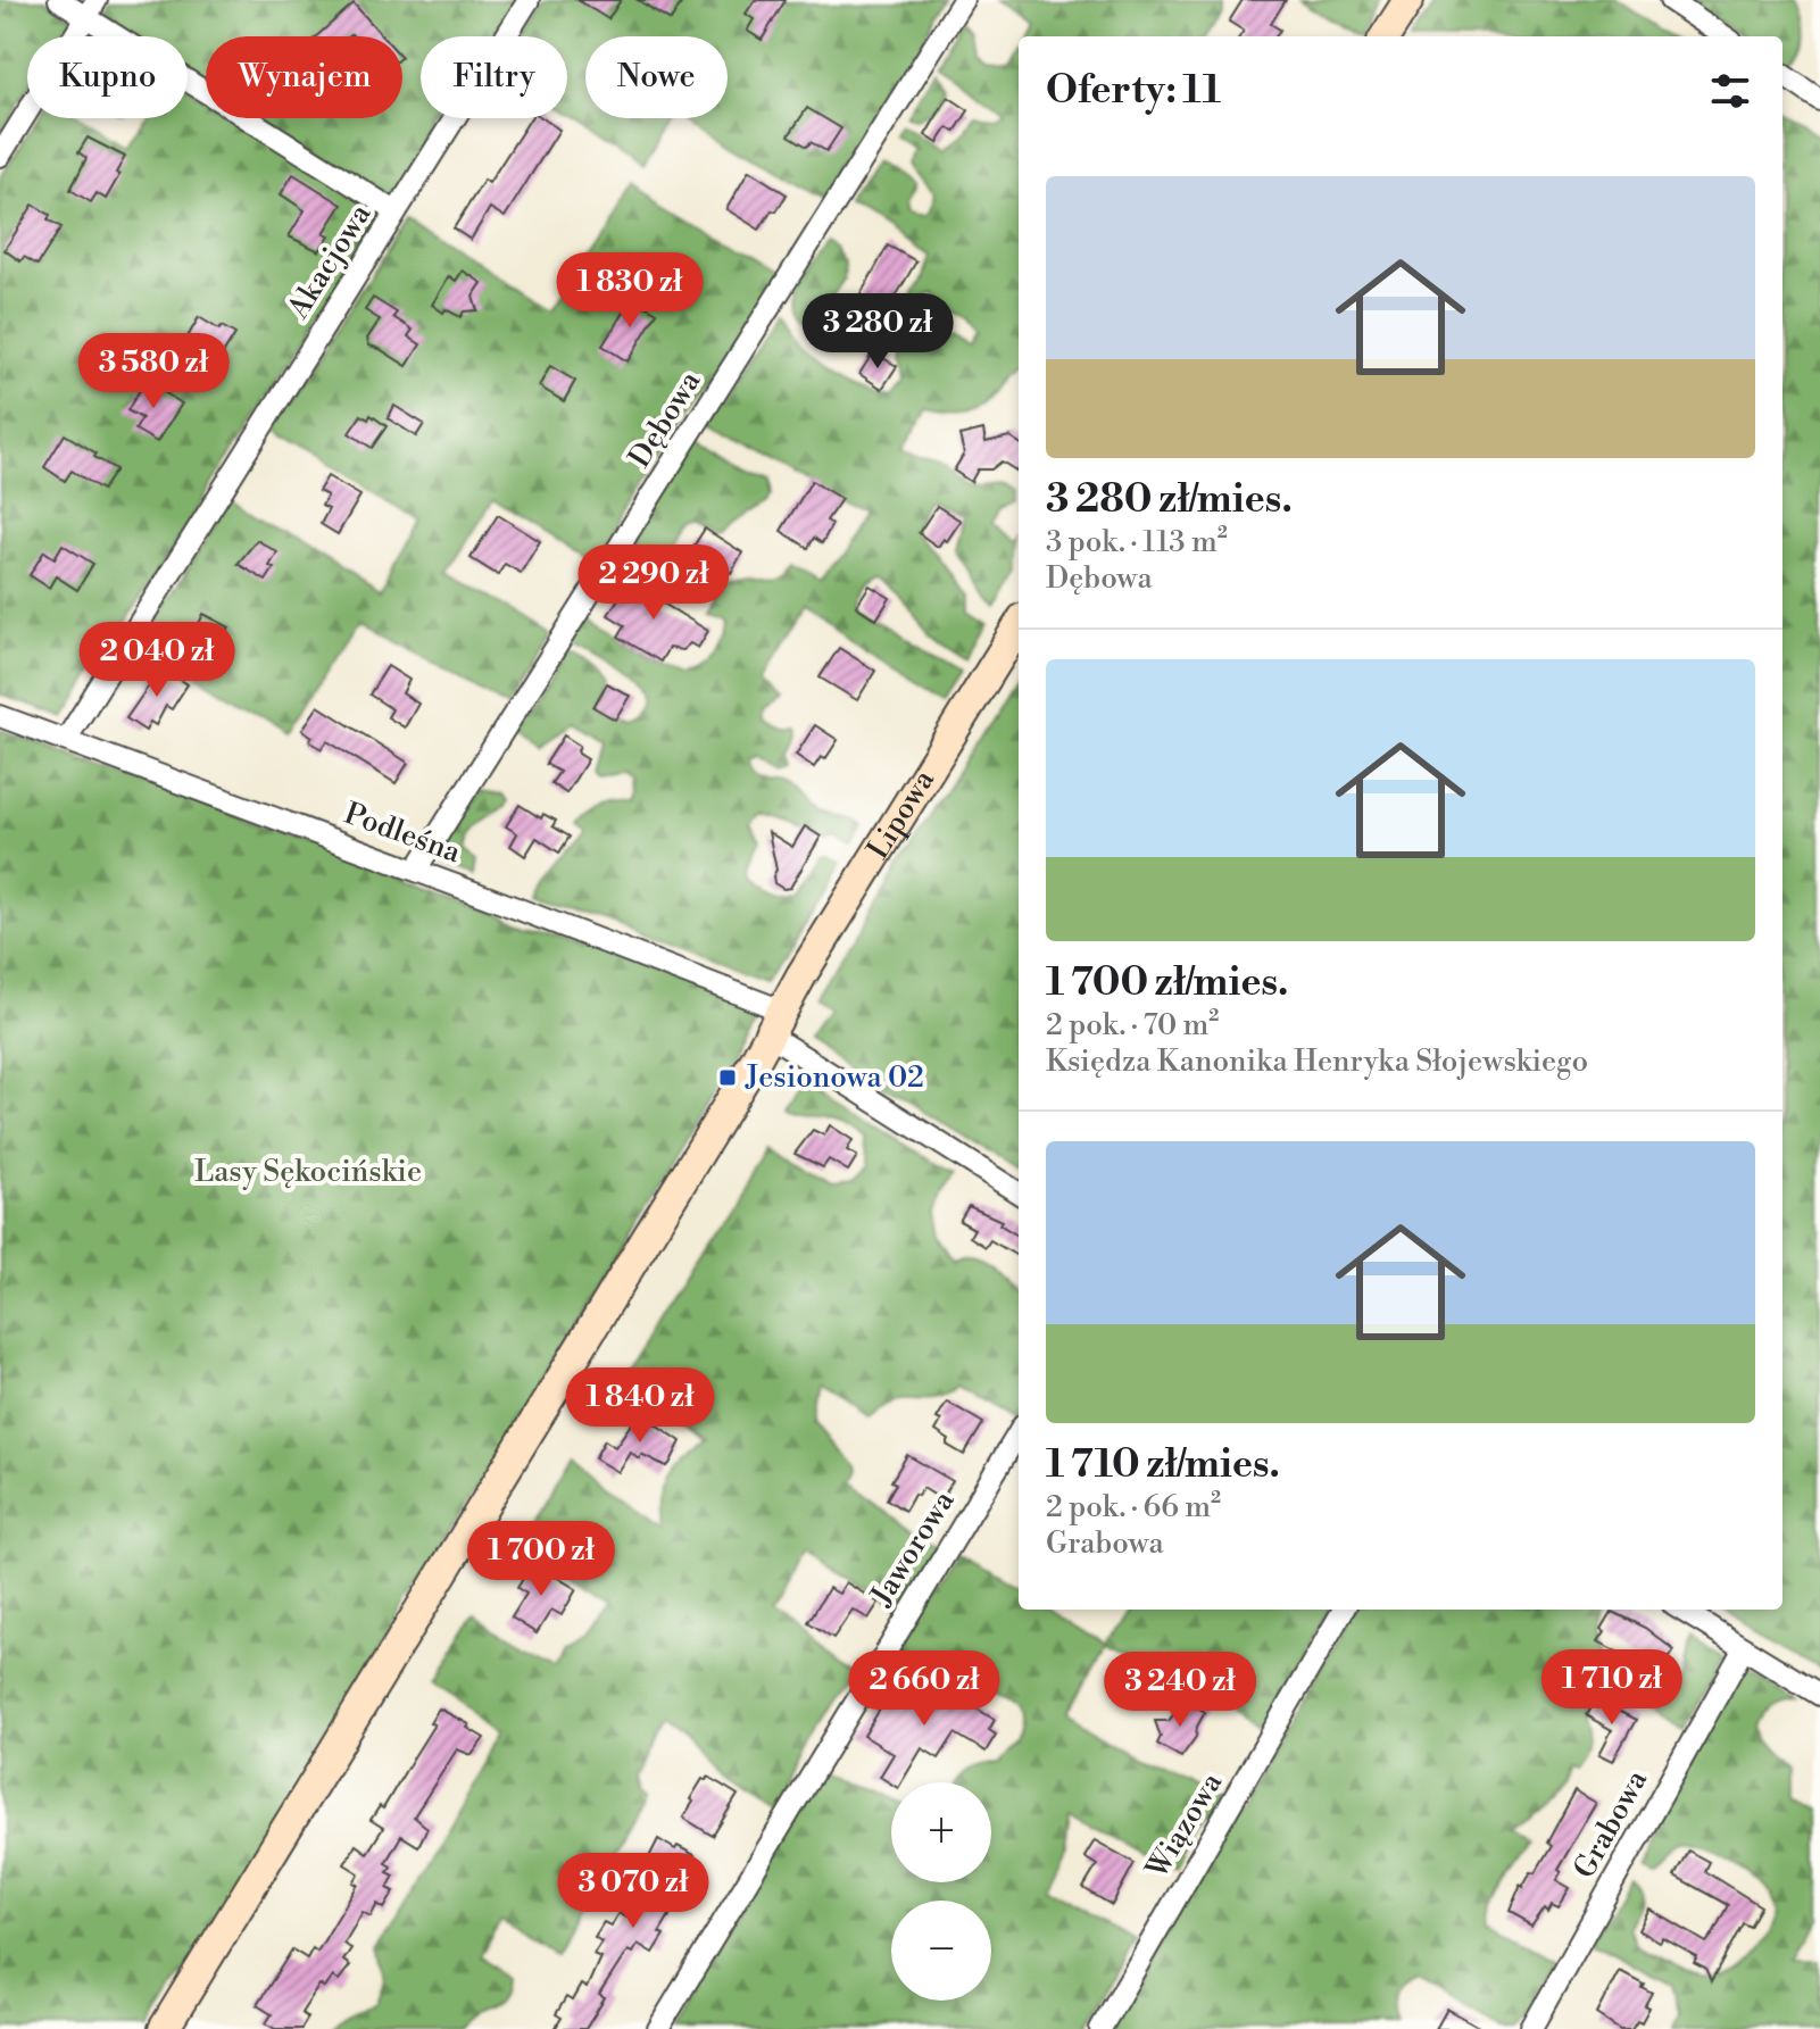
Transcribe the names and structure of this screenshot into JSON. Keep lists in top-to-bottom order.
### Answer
{
  "streets": {
    "street": [
      "Akacjowa",
      "Dębowa",
      "Lipowa",
      "Podleśna",
      "Jaworowa",
      "Grabowa",
      "Wiązowa"
    ]
  },
  "crossings": [
    ["Akacjowa", "Podleśna"],
    ["Dębowa", "Podleśna"],
    ["Lipowa", "Podleśna"]
  ],
  "parks": ["Lasy Sękocińskie"],
  "places": {
    "transit": ["Jesionowa 02"]
  },
  "page": {
    "chip": [
      "Kupno",
      "Wynajem",
      "Filtry",
      "Nowe"
    ],
    "heading": "Oferty: 11",
    "list": [
      {
        "name": "3 280 zł/mies.",
        "note": "3 pok. · 113 m² · Dębowa"
      },
      {
        "name": "1 700 zł/mies.",
        "note": "2 pok. · 70 m² · Księdza Kanonika Henryka Słojewskiego"
      },
      {
        "name": "1 710 zł/mies.",
        "note": "2 pok. · 66 m² · Grabowa"
      }
    ],
    "price": [
      "1 830 zł",
      "3 280 zł",
      "3 580 zł",
      "2 290 zł",
      "2 040 zł",
      "1 840 zł",
      "1 700 zł",
      "1 710 zł",
      "2 660 zł",
      "3 240 zł",
      "3 070 zł"
    ],
    "map_buttons": ["+", "−"]
  }
}
